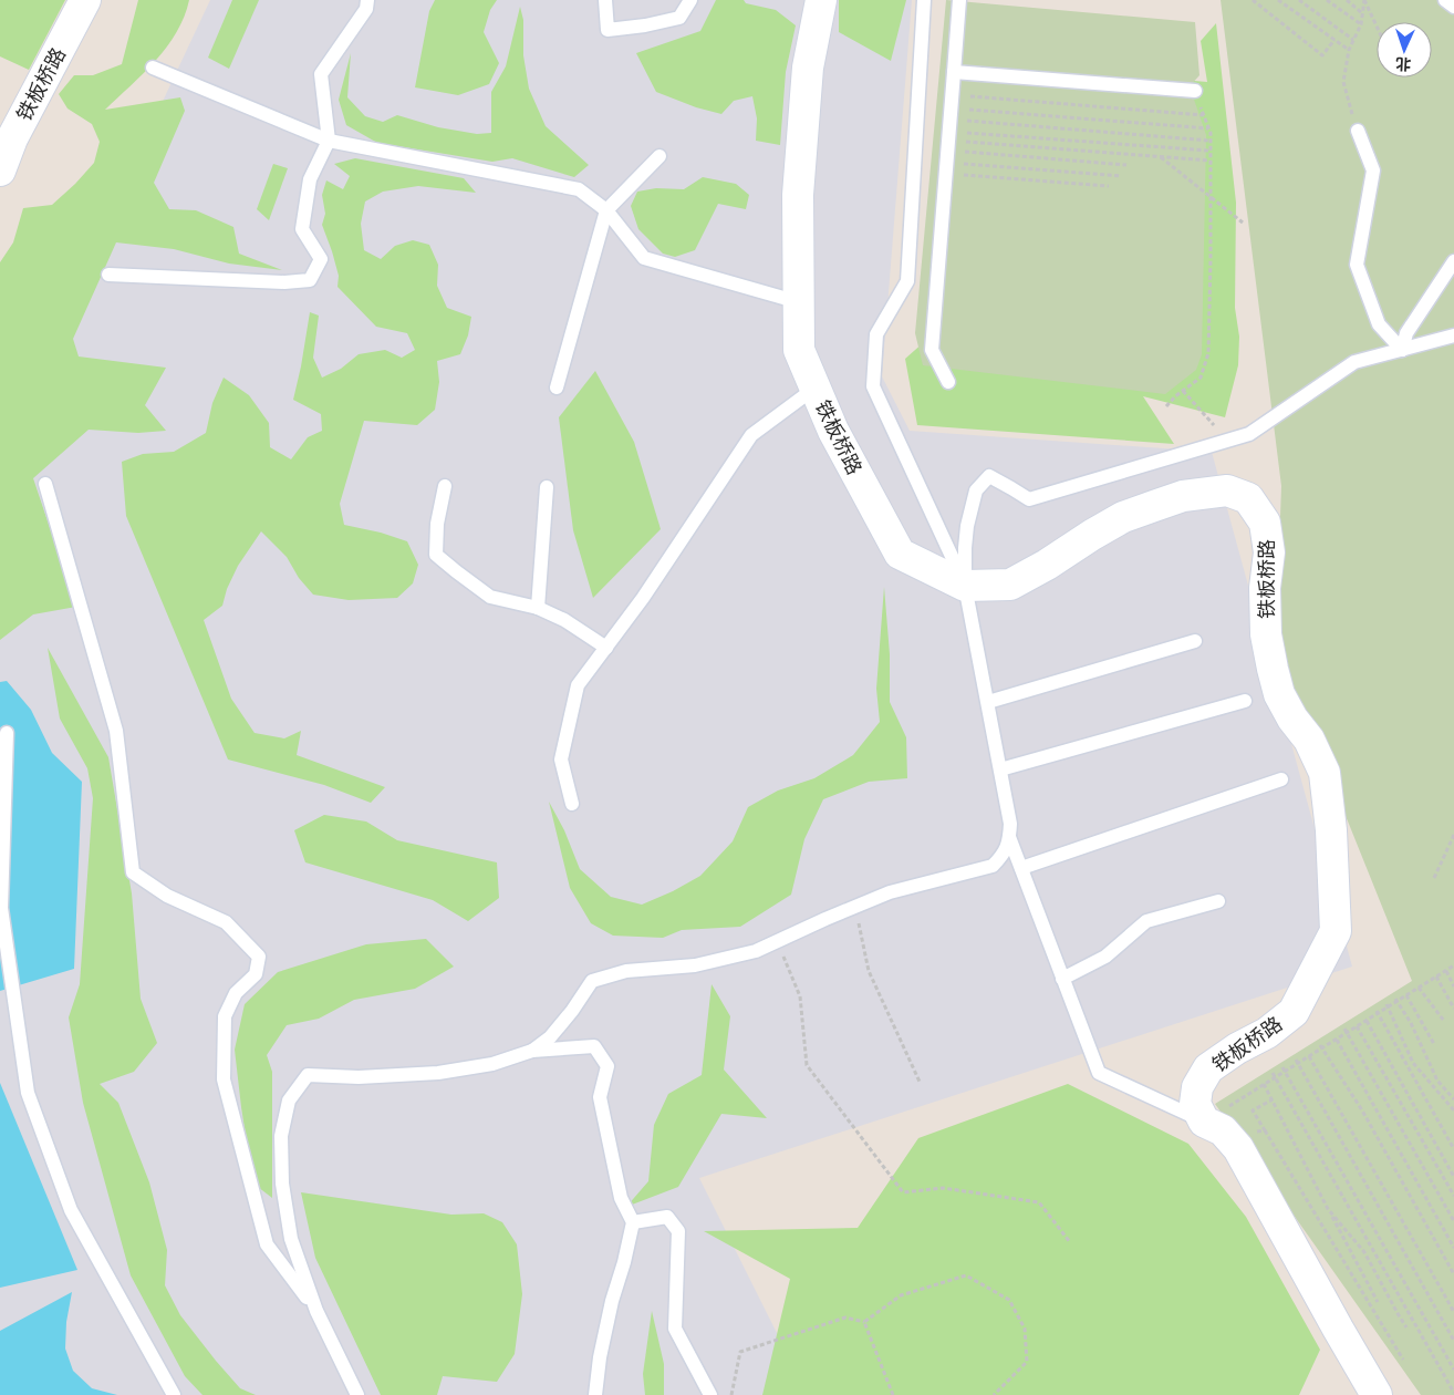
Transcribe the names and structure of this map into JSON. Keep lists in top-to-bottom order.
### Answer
{
  "streets": {
    "street": ["铁板桥路"]
  },
  "north": "bottom"
}
